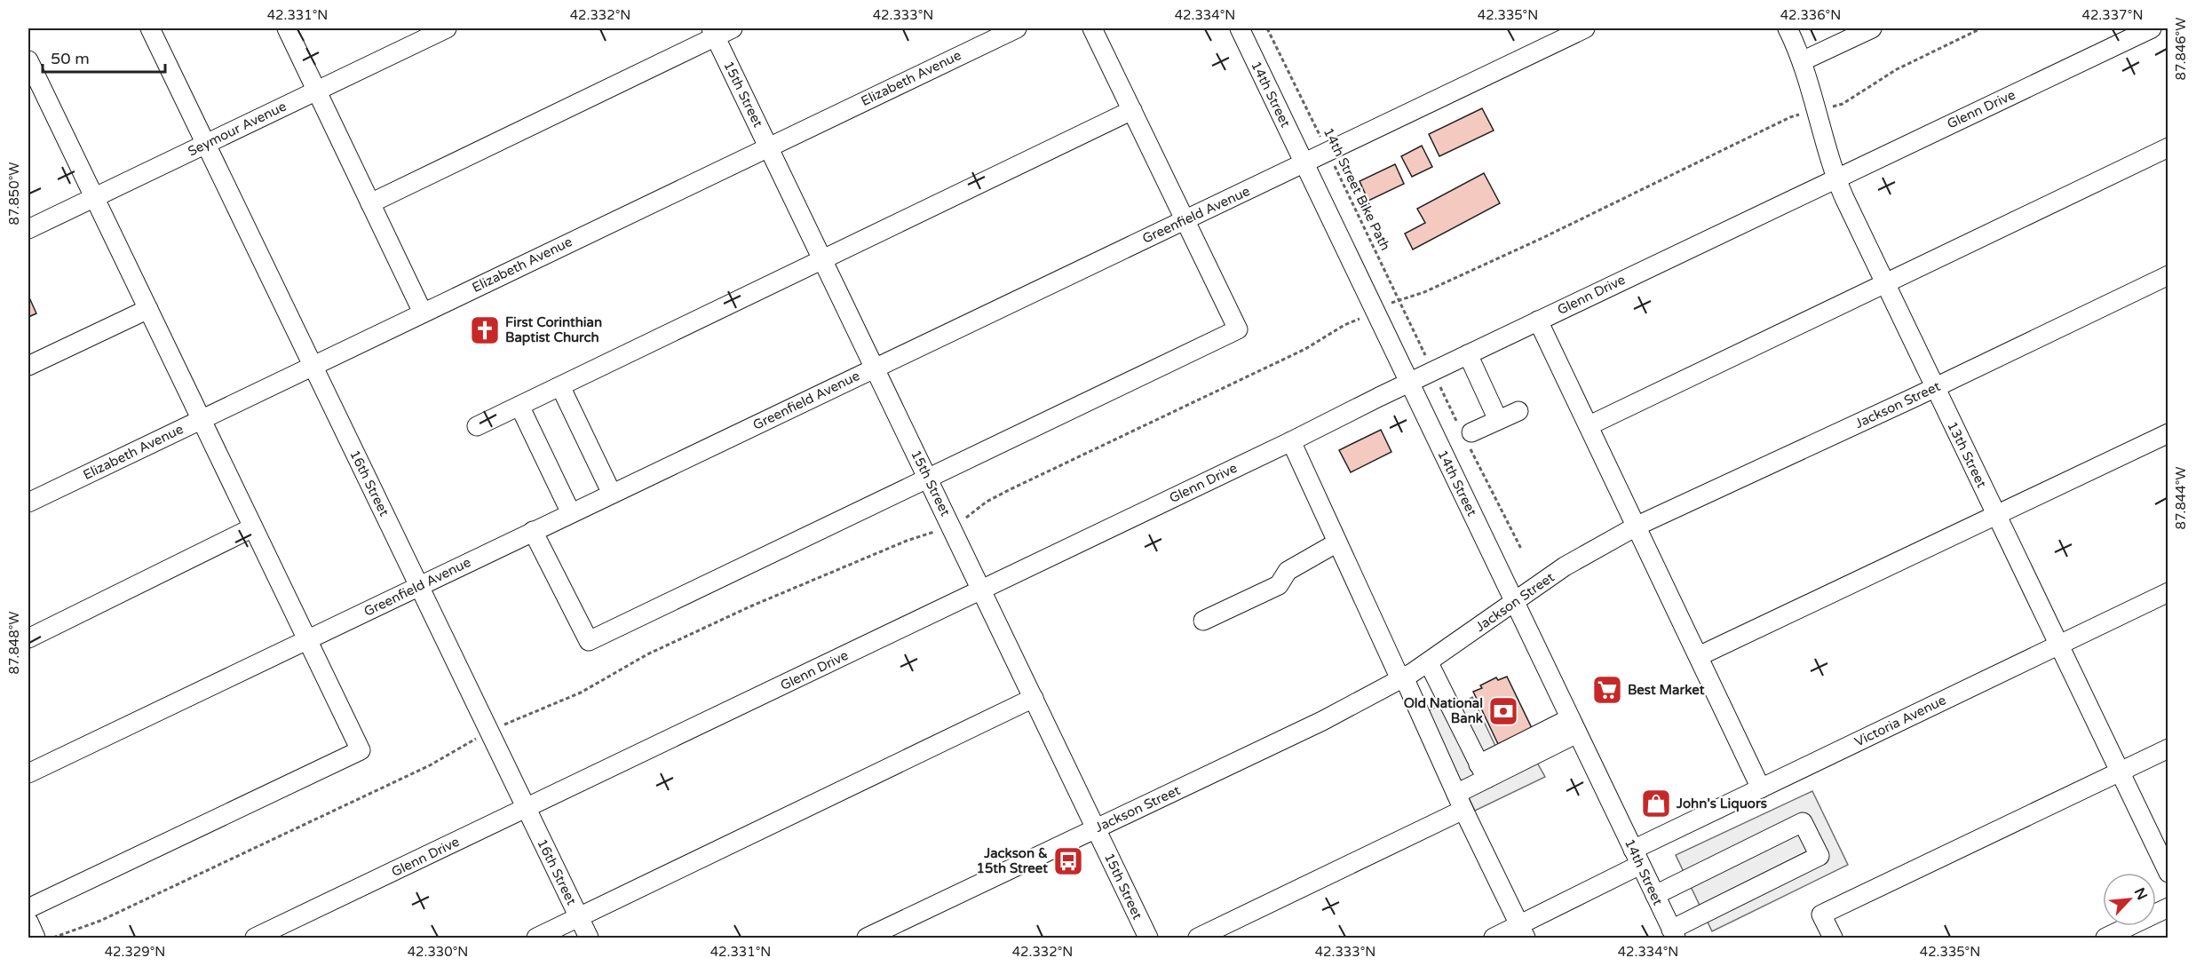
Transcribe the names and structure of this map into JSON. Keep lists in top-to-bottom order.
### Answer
{
  "streets": {
    "street": [
      "Elizabeth Avenue",
      "15th Street",
      "14th Street",
      "Glenn Drive",
      "Seymour Avenue",
      "Greenfield Avenue",
      "Jackson Street",
      "13th Street",
      "16th Street",
      "Victoria Avenue"
    ],
    "path": ["14th Street Bike Path"]
  },
  "crossings": [
    ["Elizabeth Avenue", "15th Street"],
    ["Elizabeth Avenue", "16th Street"],
    ["15th Street", "Glenn Drive"],
    ["15th Street", "Greenfield Avenue"],
    ["15th Street", "Jackson Street"],
    ["14th Street", "Glenn Drive"],
    ["14th Street", "Greenfield Avenue"],
    ["14th Street", "Jackson Street"],
    ["14th Street", "Victoria Avenue"],
    ["Glenn Drive", "13th Street"],
    ["Glenn Drive", "16th Street"],
    ["Seymour Avenue", "16th Street"],
    ["14th Street Bike Path", "Greenfield Avenue"],
    ["Greenfield Avenue", "16th Street"],
    ["Jackson Street", "13th Street"],
    ["13th Street", "Victoria Avenue"]
  ],
  "places": {
    "church": ["First Corinthian Baptist Church"],
    "supermarket": ["Best Market"],
    "bank": ["Old National Bank"],
    "shop": ["John's Liquors"],
    "bus stop": ["Jackson & 15th Street"]
  },
  "scale_bar": "50 m",
  "north": "top right",
  "coordinates": [
    "42.331°N",
    "42.332°N",
    "42.333°N",
    "42.334°N",
    "42.335°N",
    "42.336°N",
    "42.337°N",
    "87.846°W",
    "87.850°W",
    "87.844°W",
    "87.848°W",
    "42.329°N",
    "42.330°N"
  ]
}
